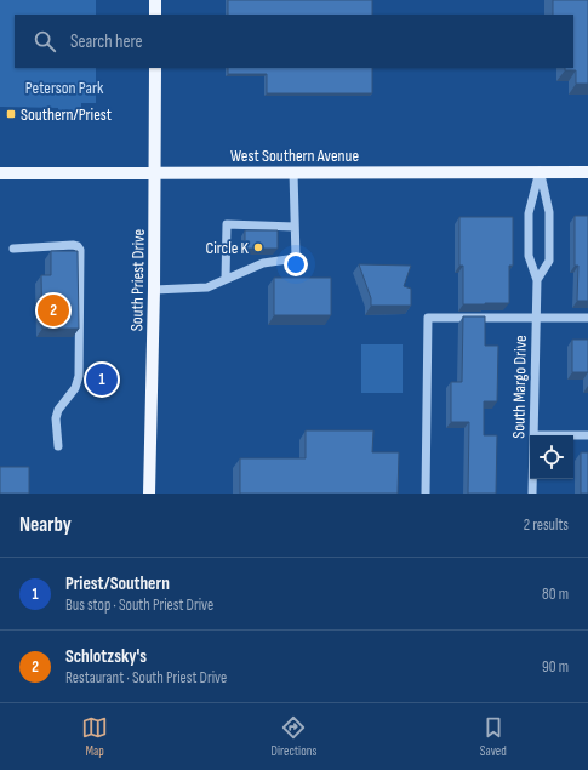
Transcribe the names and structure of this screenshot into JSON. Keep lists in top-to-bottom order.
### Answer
{
  "streets": {
    "main road": ["West Southern Avenue", "South Priest Drive"],
    "street": ["South Margo Drive"]
  },
  "crossings": [
    ["West Southern Avenue", "South Priest Drive"],
    ["West Southern Avenue", "South Margo Drive"]
  ],
  "parks": ["Peterson Park"],
  "places": {
    "transit": ["Southern/Priest"],
    "other": ["Circle K"]
  },
  "page": {
    "search": "Search here",
    "pins": ["2", "1"],
    "heading": ["Nearby", "2 results"],
    "list": [
      {
        "mark": "1",
        "name": "Priest/Southern",
        "note": "Bus stop · South Priest Drive",
        "value": "80 m"
      },
      {
        "mark": "2",
        "name": "Schlotzsky's",
        "note": "Restaurant · South Priest Drive",
        "value": "90 m"
      }
    ],
    "nav": ["Map", "Directions", "Saved"]
  }
}
